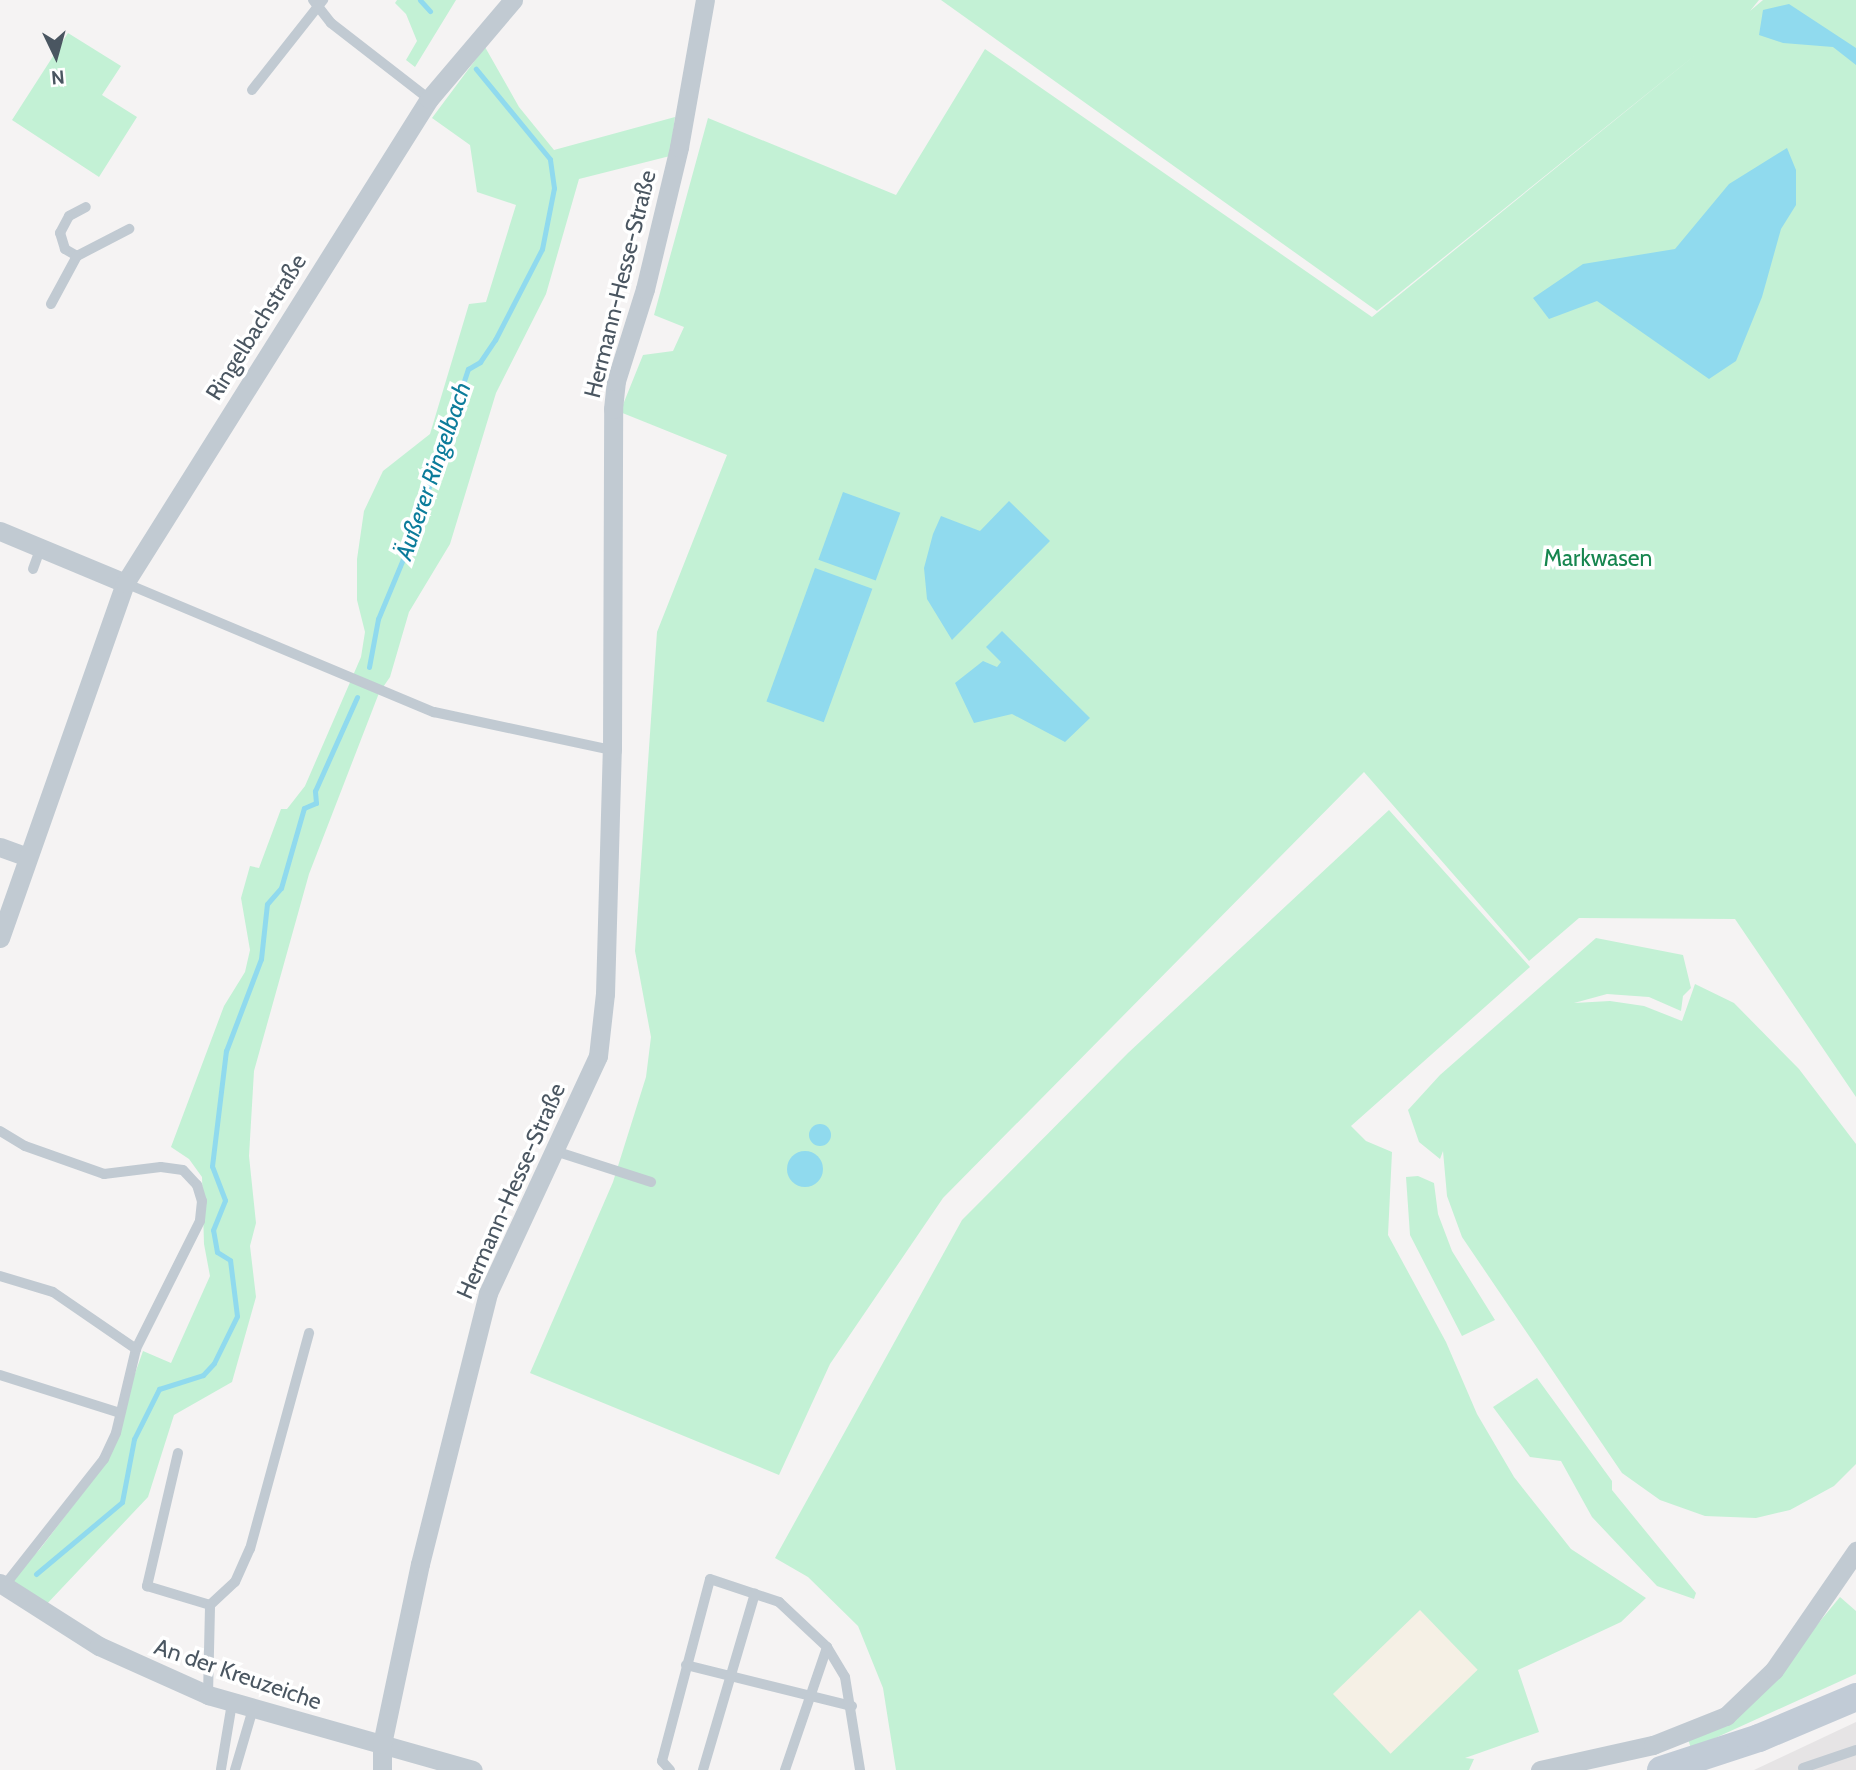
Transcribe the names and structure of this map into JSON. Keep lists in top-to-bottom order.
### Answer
{
  "streets": {
    "street": ["Hermann-Hesse-Straße", "Ringelbachstraße", "An der Kreuzeiche"]
  },
  "crossings": [
    ["Hermann-Hesse-Straße", "An der Kreuzeiche"]
  ],
  "water": ["Äußerer Ringelbach"],
  "parks": ["Markwasen"],
  "north": "bottom"
}
